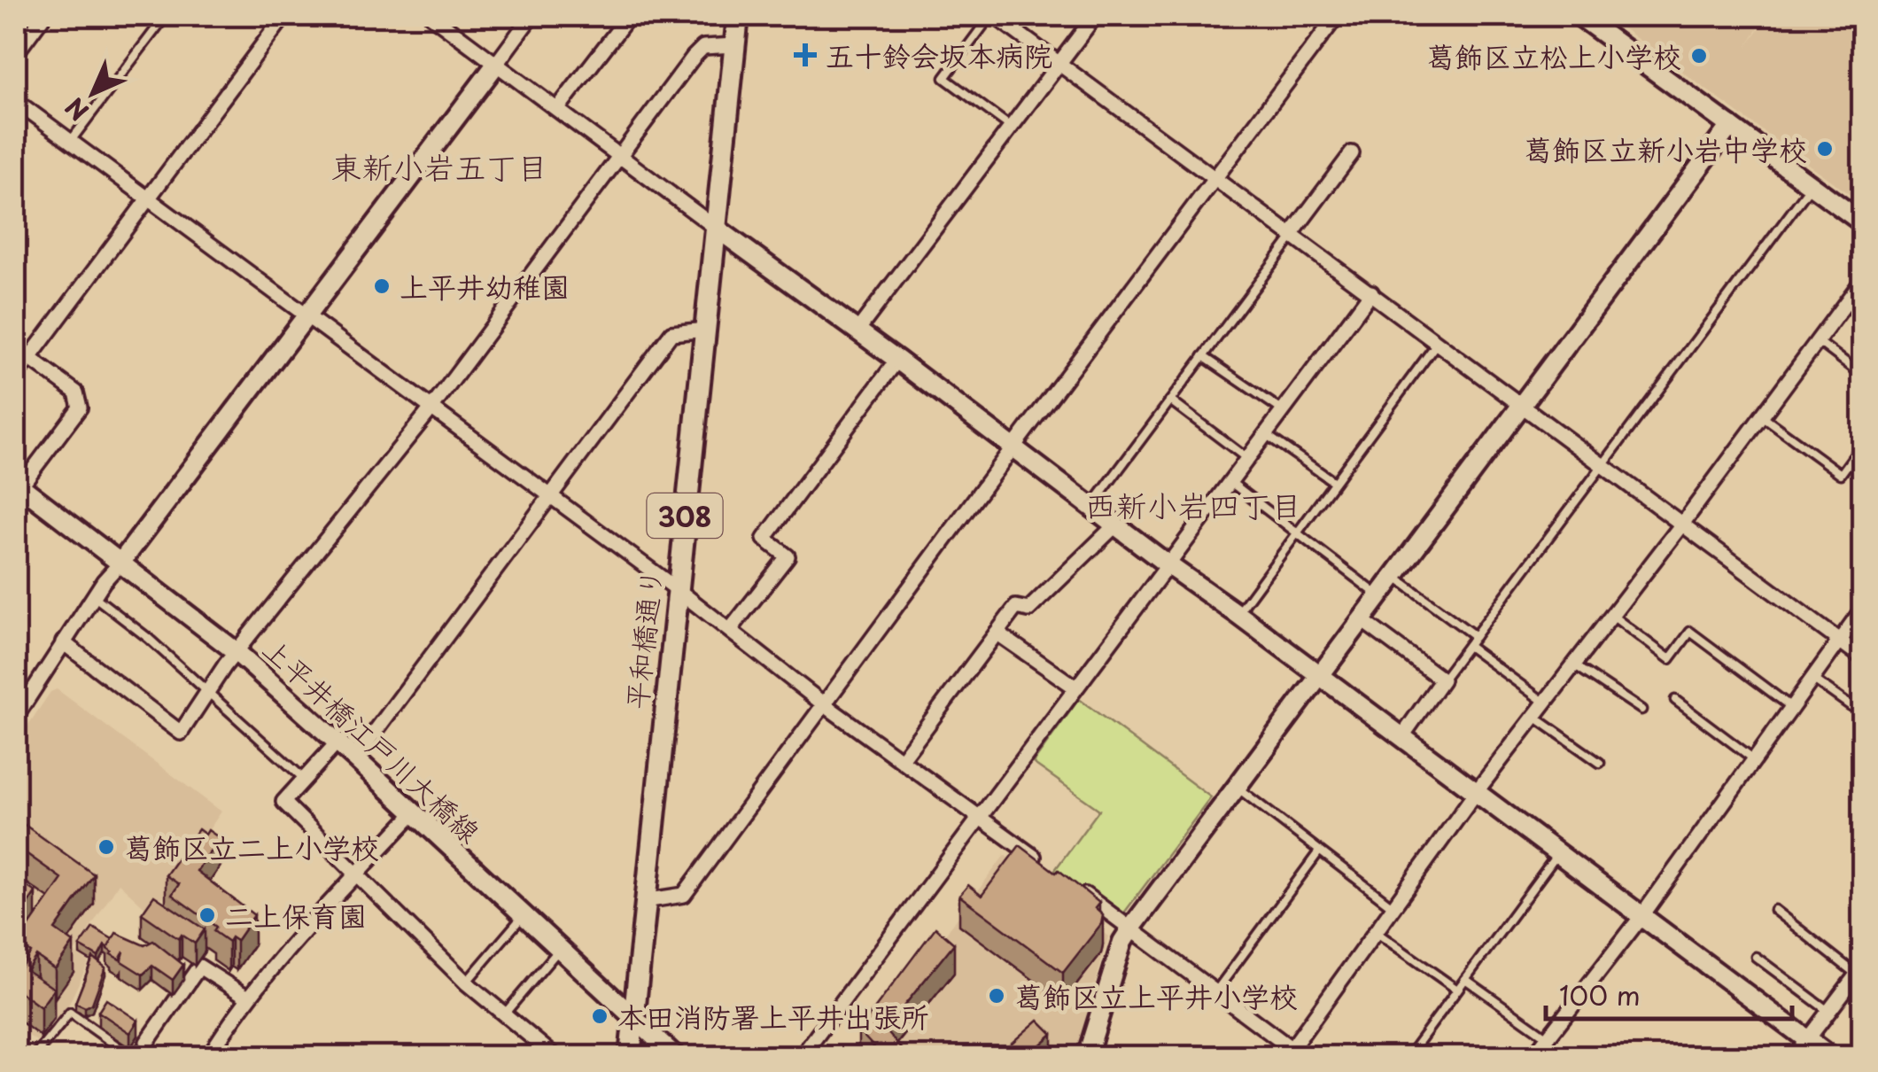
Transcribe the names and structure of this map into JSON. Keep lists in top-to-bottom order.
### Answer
{
  "streets": {
    "main road": ["308", "平和橋通り"],
    "street": ["上平井橋江戸川大橋線"]
  },
  "crossings": [
    ["平和橋通り", "上平井橋江戸川大橋線"]
  ],
  "districts": ["東新小岩五丁目", "西新小岩四丁目"],
  "places": {
    "health": ["五十鈴会坂本病院"],
    "other": [
      "葛飾区立松上小学校",
      "葛飾区立新小岩中学校",
      "上平井幼稚園",
      "葛飾区立二上小学校",
      "二上保育園",
      "葛飾区立上平井小学校",
      "本田消防署上平井出張所"
    ]
  },
  "scale_bar": "100 m",
  "north": "bottom left"
}
